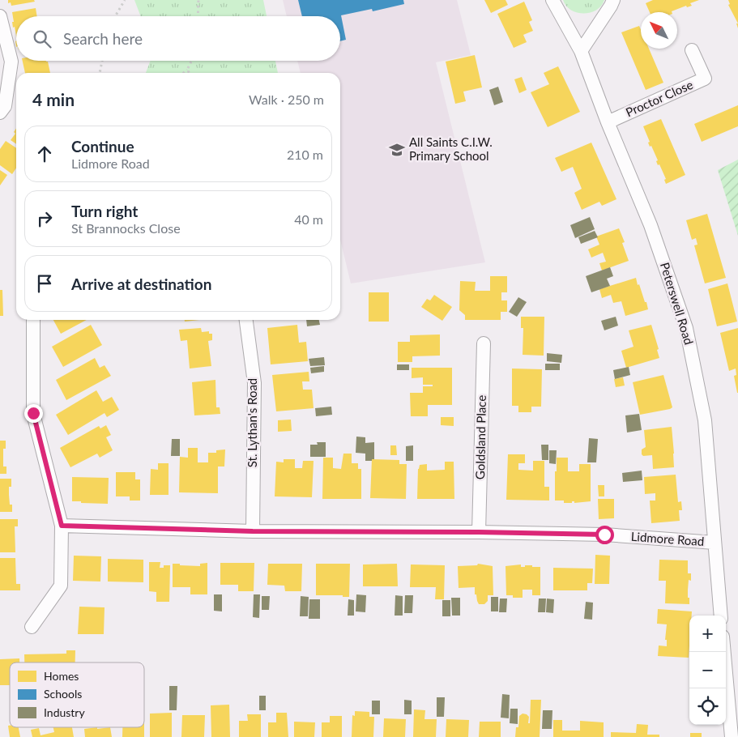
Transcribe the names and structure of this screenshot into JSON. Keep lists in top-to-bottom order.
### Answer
{
  "streets": {
    "street": [
      "Proctor Close",
      "Peterswell Road",
      "St. Lythan's Road",
      "Goldsland Place",
      "Lidmore Road"
    ]
  },
  "crossings": [
    ["Proctor Close", "Peterswell Road"],
    ["Peterswell Road", "Lidmore Road"],
    ["St. Lythan's Road", "Lidmore Road"],
    ["Goldsland Place", "Lidmore Road"]
  ],
  "places": {
    "school or university": ["All Saints C.I.W. Primary School"]
  },
  "legend": ["Homes", "Schools", "Industry"],
  "north": "top left",
  "page": {
    "search": "Search here",
    "heading": ["4 min", "Walk · 250 m"],
    "list": [
      ["Continue", "Lidmore Road", "210 m"],
      ["Turn right", "St Brannocks Close", "40 m"],
      "Arrive at destination"
    ],
    "map_buttons": ["+", "−"]
  }
}
